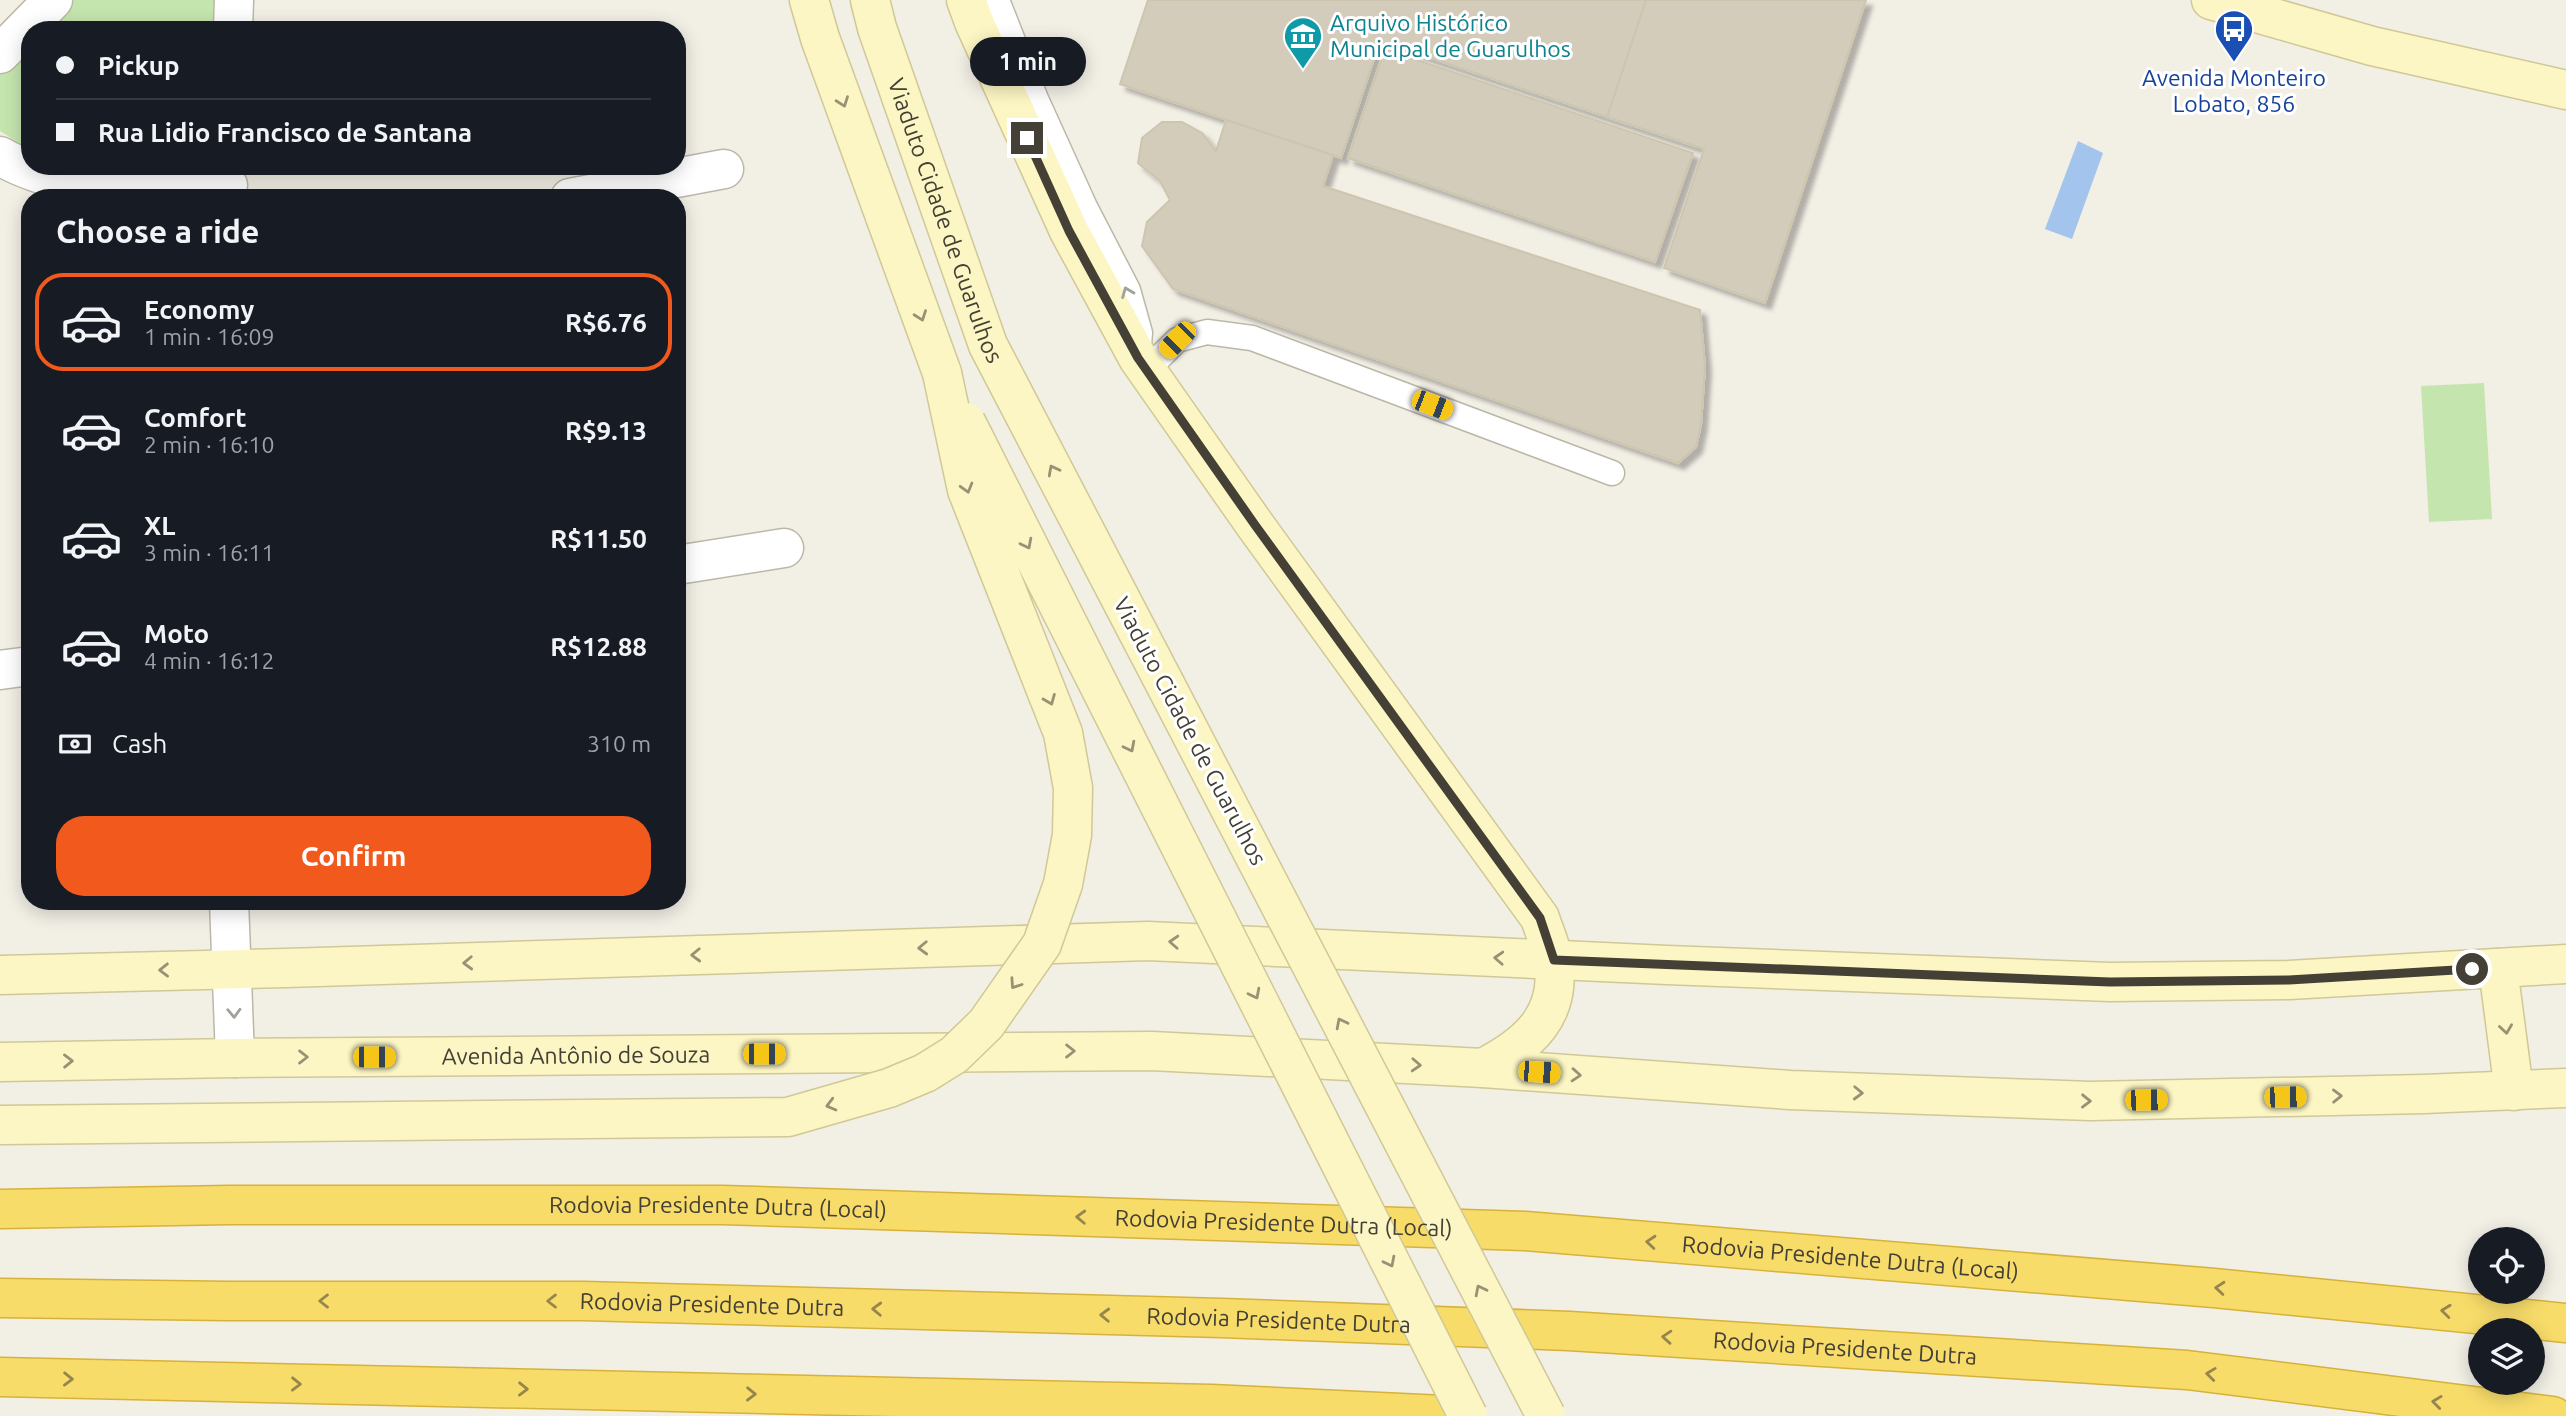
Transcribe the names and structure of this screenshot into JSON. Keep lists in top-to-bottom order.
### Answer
{
  "streets": {
    "highway": ["Rodovia Presidente Dutra (Local)", "Rodovia Presidente Dutra"],
    "main road": ["Viaduto Cidade de Guarulhos", "Avenida Antônio de Souza"]
  },
  "places": {
    "bus stop": ["Avenida Monteiro Lobato, 856"],
    "museum": ["Arquivo Histórico Municipal de Guarulhos"]
  },
  "page": {
    "banner": ["Pickup", "Rua Lidio Francisco de Santana"],
    "bubble": "1 min",
    "heading": "Choose a ride",
    "list": [
      {
        "name": "Economy",
        "note": "1 min · 16:09",
        "value": "R$6.76"
      },
      {
        "name": "Comfort",
        "note": "2 min · 16:10",
        "value": "R$9.13"
      },
      {
        "name": "XL",
        "note": "3 min · 16:11",
        "value": "R$11.50"
      },
      {
        "name": "Moto",
        "note": "4 min · 16:12",
        "value": "R$12.88"
      }
    ],
    "pay": ["Cash", "310 m"],
    "buttons": "Confirm"
  }
}
